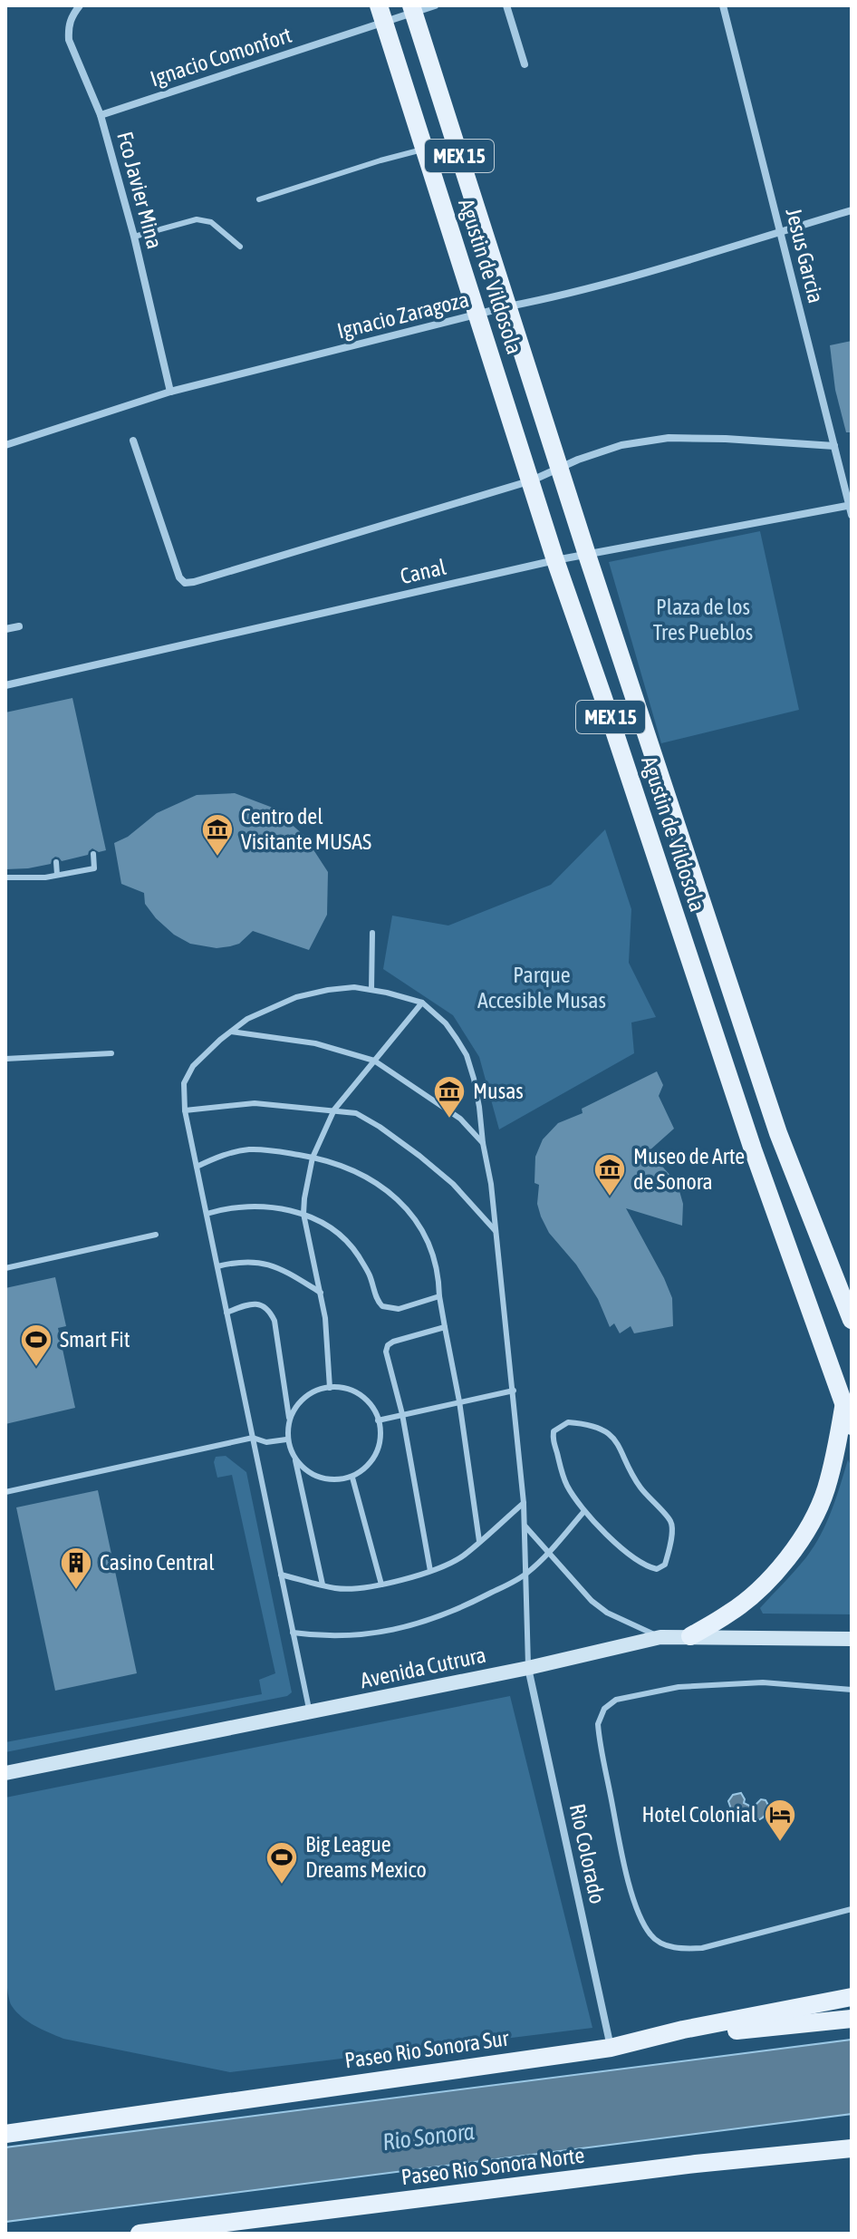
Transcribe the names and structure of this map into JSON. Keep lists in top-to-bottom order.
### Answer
{
  "streets": {
    "main road": [
      "MEX 15",
      "Agustin de Vildosola",
      "Paseo Rio Sonora Sur",
      "Paseo Rio Sonora Norte"
    ],
    "street": [
      "Ignacio Comonfort",
      "Fco Javier Mina",
      "Jesus Garcia",
      "Ignacio Zaragoza",
      "Canal",
      "Avenida Cutrura",
      "Rio Colorado"
    ]
  },
  "crossings": [
    ["Ignacio Comonfort", "Fco Javier Mina"],
    ["Ignacio Comonfort", "Agustin de Vildosola"],
    ["Fco Javier Mina", "Ignacio Zaragoza"],
    ["Jesus Garcia", "Ignacio Zaragoza"],
    ["Jesus Garcia", "Canal"],
    ["Agustin de Vildosola", "Ignacio Zaragoza"],
    ["Agustin de Vildosola", "Canal"],
    ["Avenida Cutrura", "Rio Colorado"],
    ["Rio Colorado", "Paseo Rio Sonora Sur"]
  ],
  "water": ["Rio Sonora"],
  "parks": ["Plaza de los Tres Pueblos", "Parque Accesible Musas"],
  "places": {
    "museum": ["Centro del Visitante MUSAS", "Musas", "Museo de Arte de Sonora"],
    "sports": ["Smart Fit", "Big League Dreams Mexico"],
    "building": ["Casino Central"],
    "hotel": ["Hotel Colonial"]
  }
}
